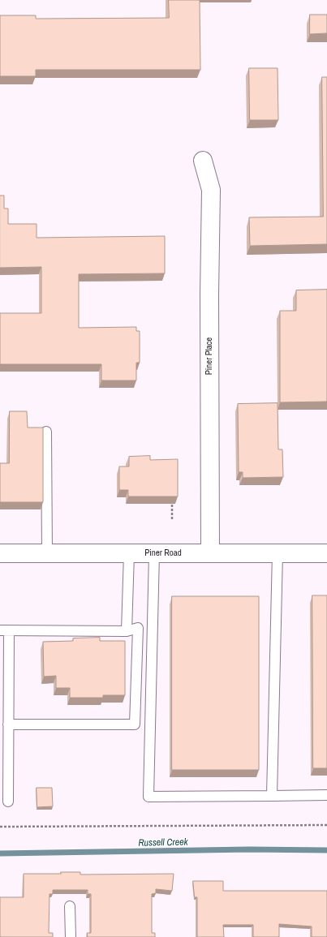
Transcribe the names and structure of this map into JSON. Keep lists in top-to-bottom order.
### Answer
{
  "streets": {
    "street": ["Piner Place", "Piner Road"]
  },
  "crossings": [
    ["Piner Place", "Piner Road"]
  ],
  "water": ["Russell Creek"]
}
